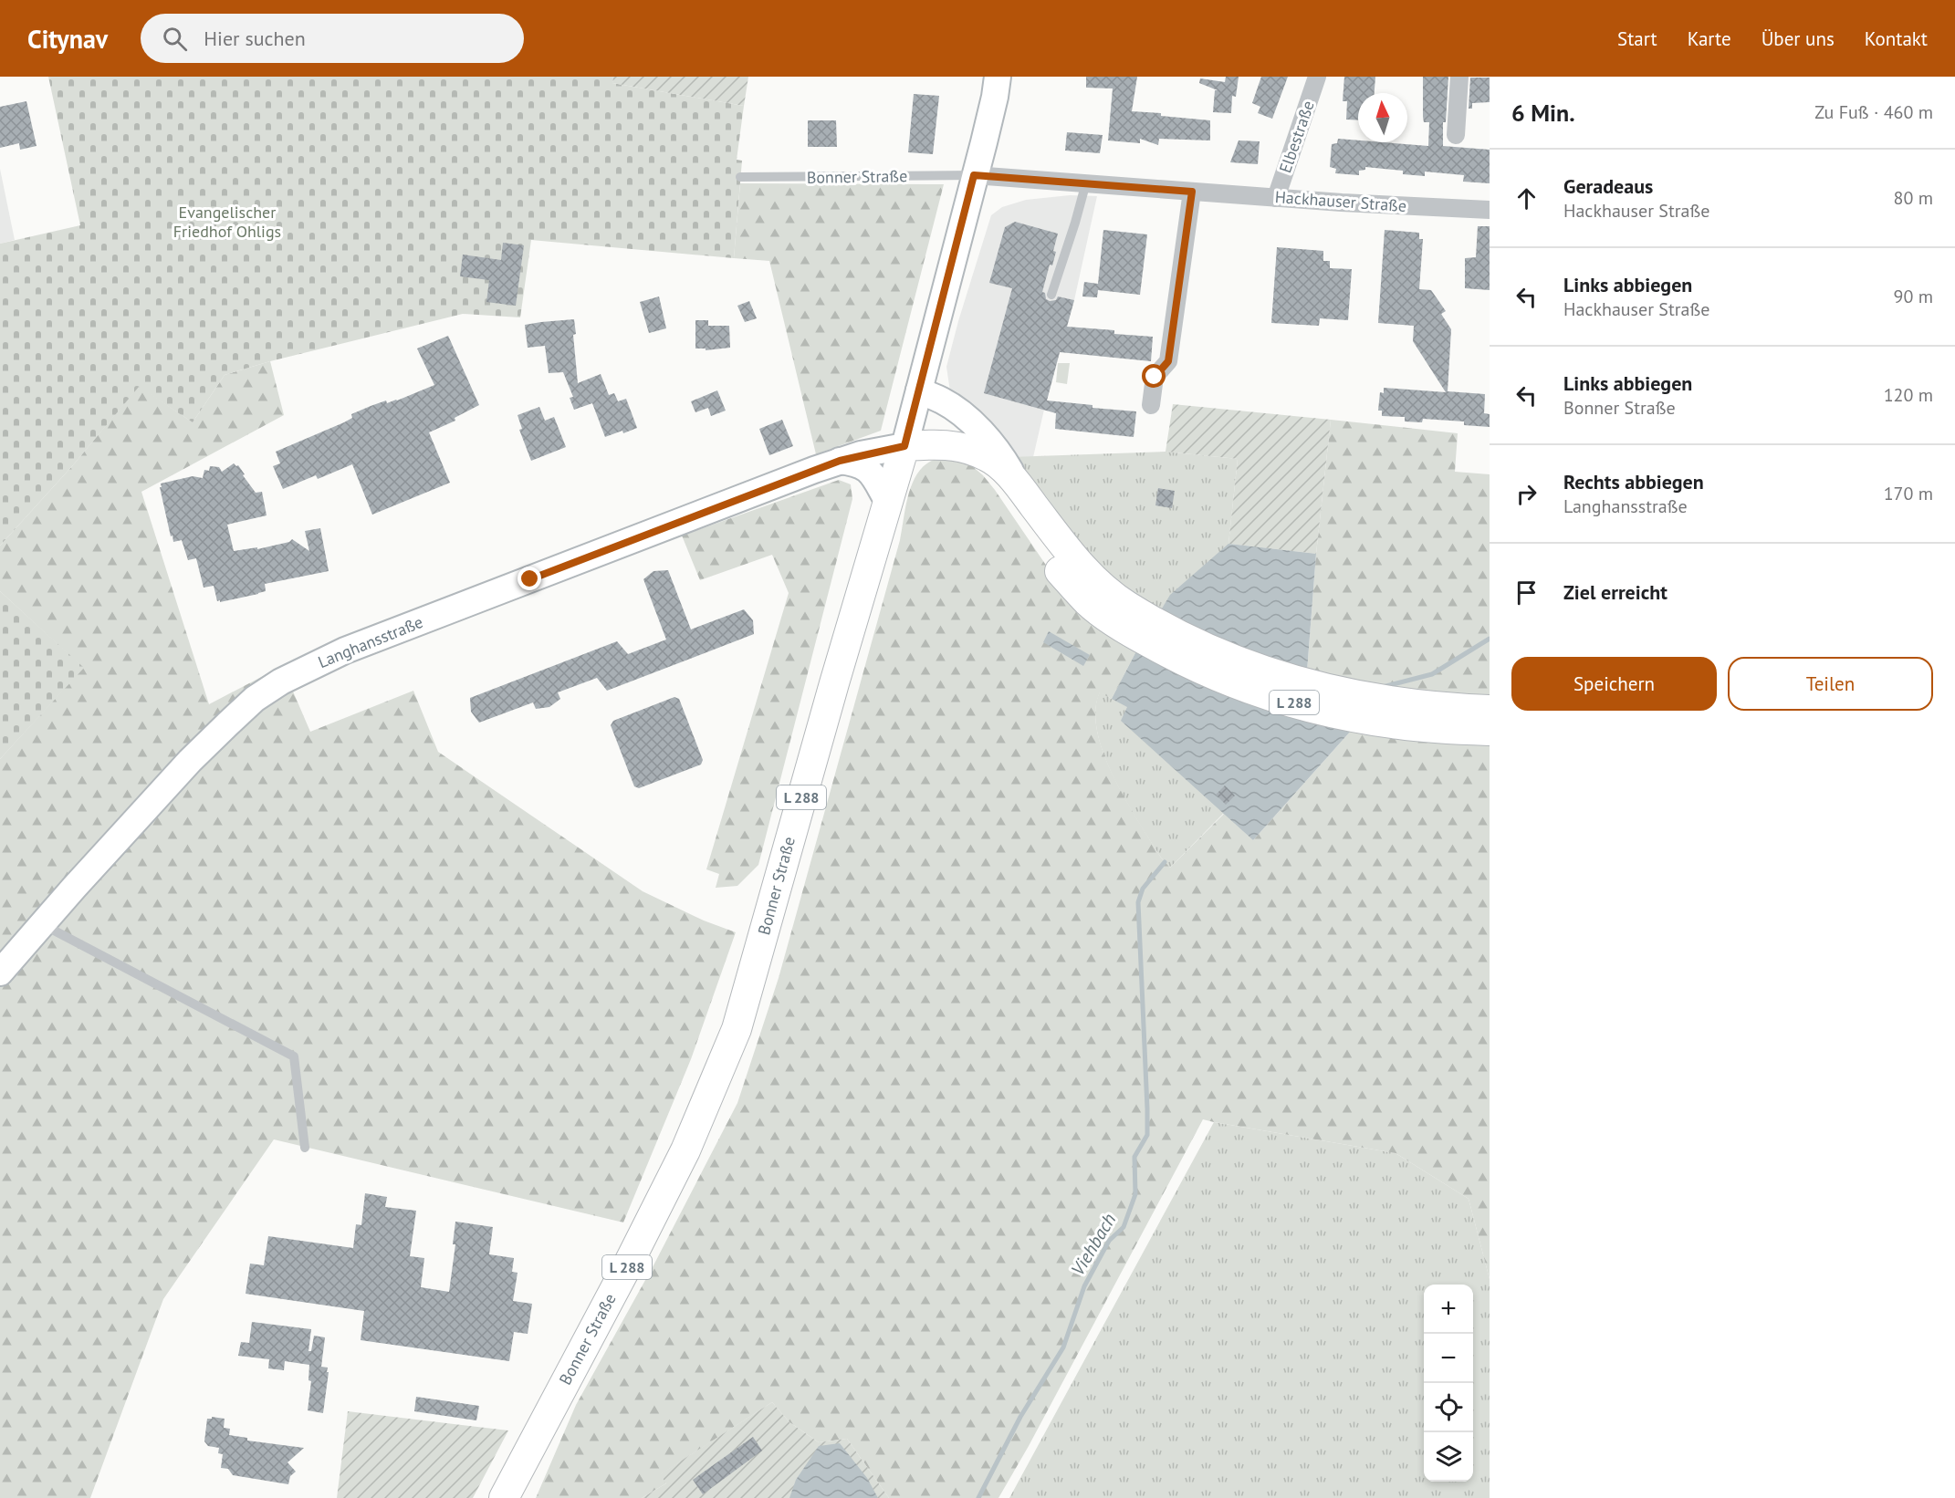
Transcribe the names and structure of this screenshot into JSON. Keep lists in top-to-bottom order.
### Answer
{
  "streets": {
    "main road": ["Bonner Straße", "L 288"],
    "street": ["Elbestraße", "Hackhauser Straße", "Langhansstraße"]
  },
  "crossings": [
    ["Elbestraße", "Hackhauser Straße"],
    ["Bonner Straße", "Hackhauser Straße"],
    ["Bonner Straße", "Langhansstraße"],
    ["Bonner Straße", "L 288"],
    ["Langhansstraße", "L 288"]
  ],
  "water": ["Viehbach"],
  "parks": ["Evangelischer Friedhof Ohligs"],
  "north": "top",
  "page": {
    "header": "Citynav",
    "search": "Hier suchen",
    "nav": [
      "Start",
      "Karte",
      "Über uns",
      "Kontakt"
    ],
    "heading": ["6 Min.", "Zu Fuß · 460 m"],
    "list": [
      ["Geradeaus", "Hackhauser Straße", "80 m"],
      ["Links abbiegen", "Hackhauser Straße", "90 m"],
      ["Links abbiegen", "Bonner Straße", "120 m"],
      ["Rechts abbiegen", "Langhansstraße", "170 m"],
      "Ziel erreicht"
    ],
    "buttons": ["Speichern", "Teilen"],
    "map_buttons": ["+", "−"]
  }
}
